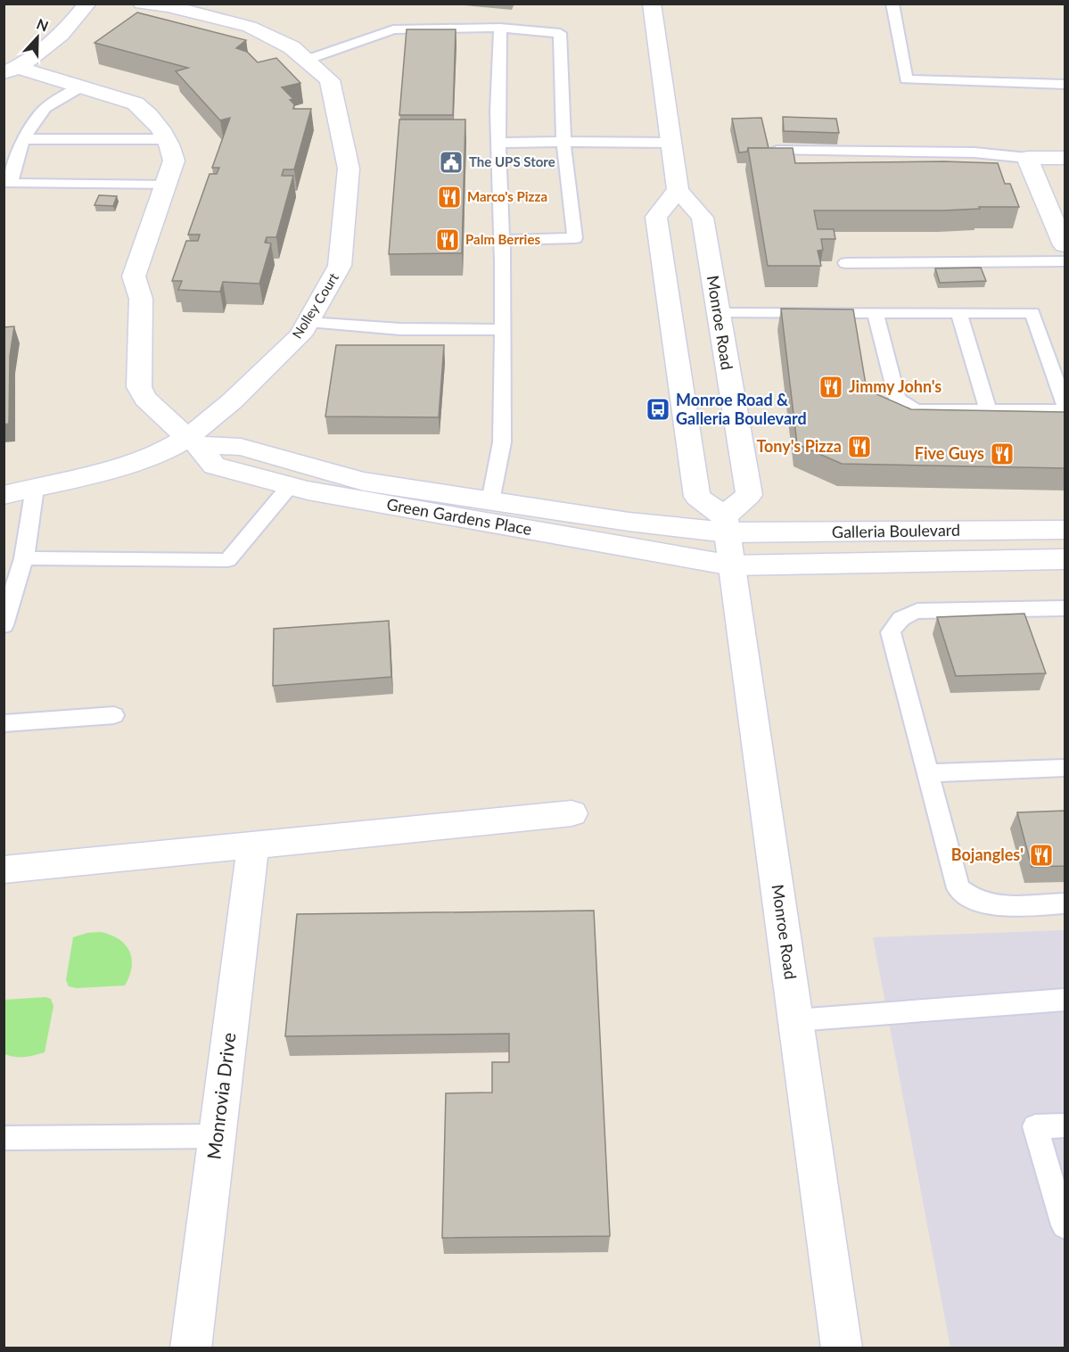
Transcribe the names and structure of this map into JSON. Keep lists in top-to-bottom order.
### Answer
{
  "streets": {
    "street": [
      "Nolley Court",
      "Monroe Road",
      "Green Gardens Place",
      "Galleria Boulevard",
      "Monrovia Drive"
    ]
  },
  "crossings": [
    ["Nolley Court", "Green Gardens Place"],
    ["Monroe Road", "Green Gardens Place"],
    ["Monroe Road", "Galleria Boulevard"],
    ["Green Gardens Place", "Galleria Boulevard"]
  ],
  "places": {
    "public building": ["The UPS Store"],
    "restaurant": [
      "Marco's Pizza",
      "Palm Berries",
      "Jimmy John's",
      "Tony's Pizza",
      "Five Guys",
      "Bojangles'"
    ],
    "bus stop": ["Monroe Road & Galleria Boulevard"]
  },
  "north": "top"
}
